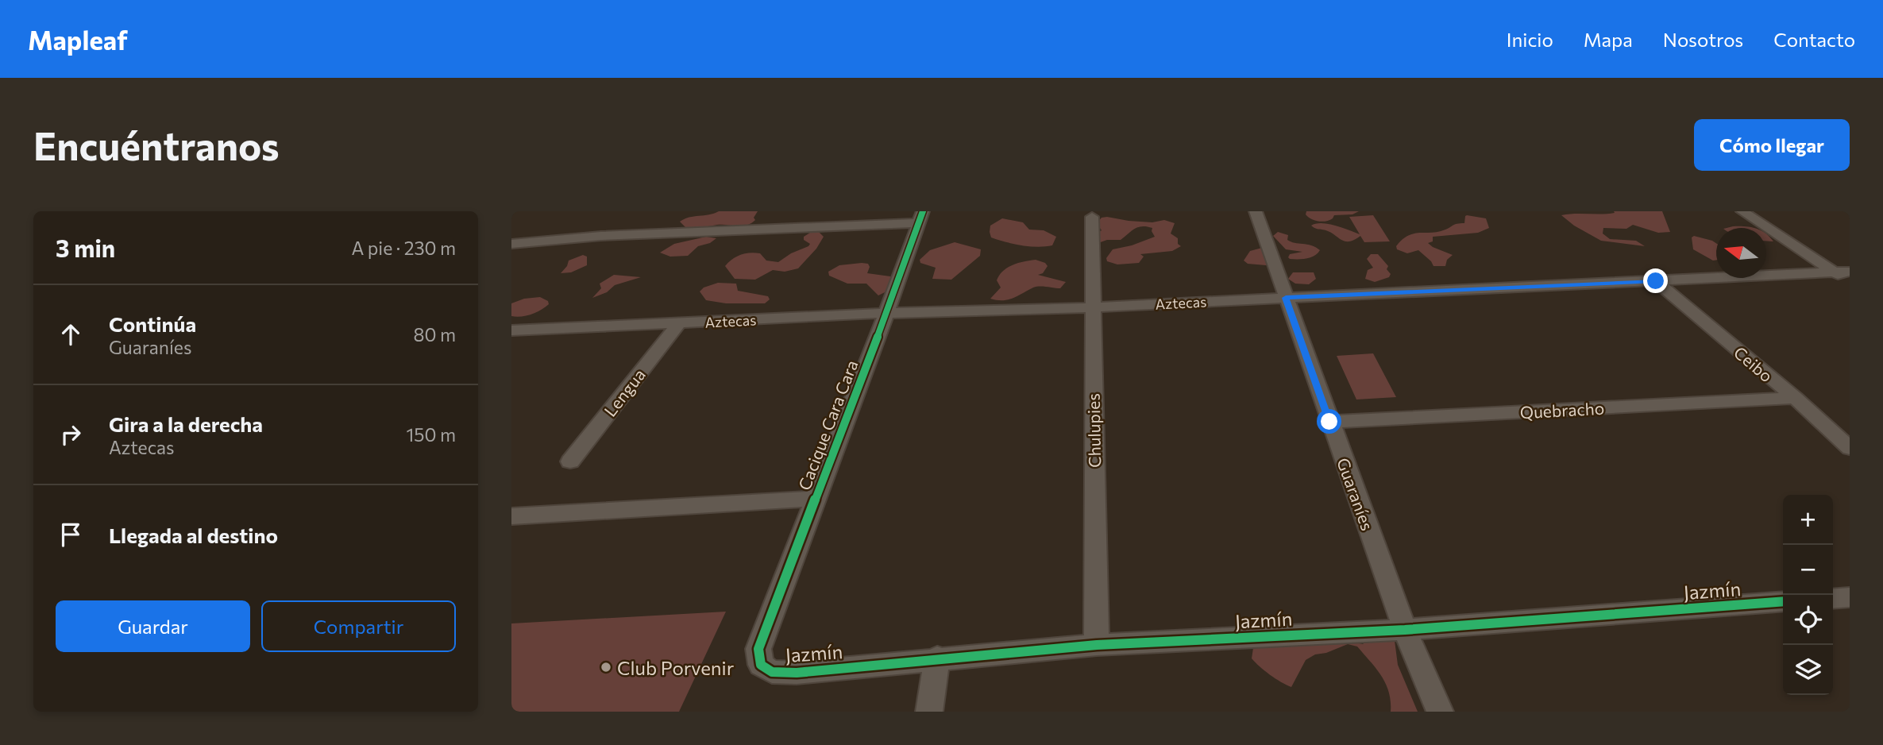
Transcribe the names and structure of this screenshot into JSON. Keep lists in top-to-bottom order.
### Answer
{
  "streets": {
    "street": [
      "Aztecas",
      "Ceibo",
      "Lengua",
      "Quebracho",
      "Cacique Cara Cara",
      "Chulupies",
      "Guaraníes",
      "Jazmín"
    ]
  },
  "crossings": [
    ["Aztecas", "Ceibo"],
    ["Aztecas", "Lengua"],
    ["Aztecas", "Cacique Cara Cara"],
    ["Aztecas", "Chulupies"],
    ["Aztecas", "Guaraníes"],
    ["Ceibo", "Quebracho"],
    ["Quebracho", "Guaraníes"],
    ["Cacique Cara Cara", "Jazmín"],
    ["Chulupies", "Jazmín"],
    ["Guaraníes", "Jazmín"]
  ],
  "places": ["Club Porvenir"],
  "north": "left",
  "page": {
    "header": "Mapleaf",
    "nav": [
      "Inicio",
      "Mapa",
      "Nosotros",
      "Contacto"
    ],
    "buttons": [
      "Cómo llegar",
      ["Guardar", "Compartir"]
    ],
    "title": "Encuéntranos",
    "heading": ["3 min", "A pie · 230 m"],
    "list": [
      ["Continúa", "Guaraníes", "80 m"],
      ["Gira a la derecha", "Aztecas", "150 m"],
      "Llegada al destino"
    ],
    "map_buttons": ["+", "−"]
  }
}
